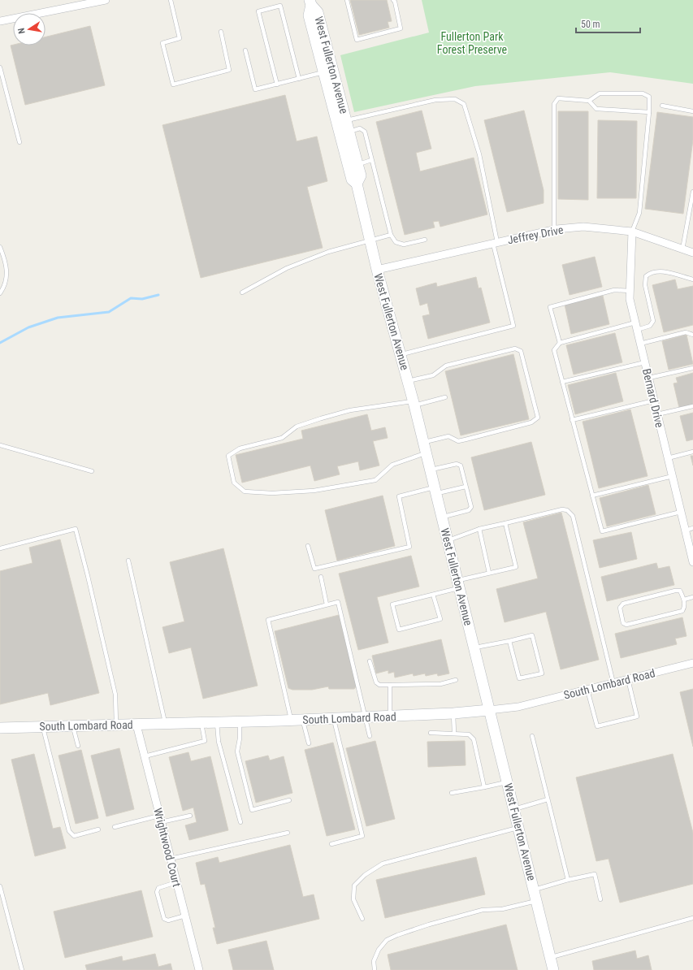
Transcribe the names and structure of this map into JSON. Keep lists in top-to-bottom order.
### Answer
{
  "streets": {
    "street": [
      "West Fullerton Avenue",
      "Jeffrey Drive",
      "Bernard Drive",
      "South Lombard Road",
      "Wrightwood Court"
    ]
  },
  "crossings": [
    ["West Fullerton Avenue", "Jeffrey Drive"],
    ["West Fullerton Avenue", "South Lombard Road"],
    ["Jeffrey Drive", "Bernard Drive"],
    ["South Lombard Road", "Wrightwood Court"]
  ],
  "parks": ["Fullerton Park Forest Preserve"],
  "scale_bar": "50 m",
  "north": "left"
}
